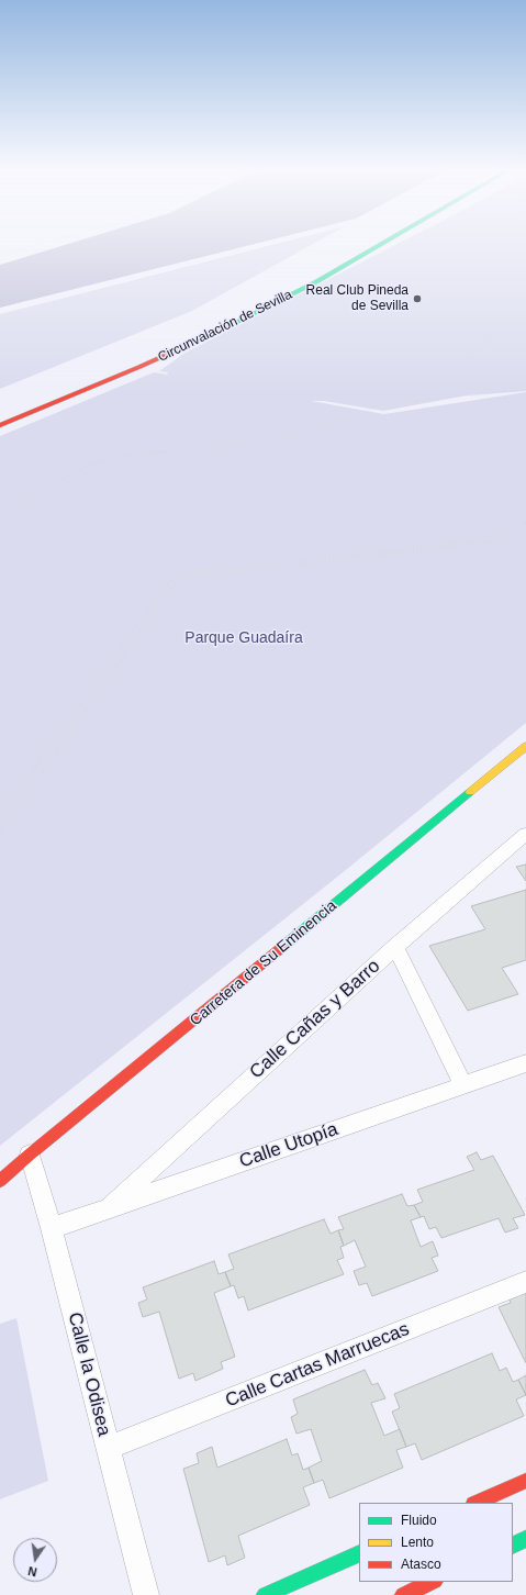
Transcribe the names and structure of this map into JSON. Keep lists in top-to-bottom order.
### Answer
{
  "streets": {
    "main road": ["Circunvalación de Sevilla", "Carretera de Su Eminencia"],
    "street": [
      "Calle Cañas y Barro",
      "Calle Utopía",
      "Calle Cartas Marruecas",
      "Calle la Odisea"
    ]
  },
  "crossings": [
    ["Carretera de Su Eminencia", "Calle la Odisea"],
    ["Calle Cañas y Barro", "Calle Utopía"],
    ["Calle Utopía", "Calle la Odisea"],
    ["Calle Cartas Marruecas", "Calle la Odisea"]
  ],
  "parks": ["Parque Guadaíra"],
  "places": ["Real Club Pineda de Sevilla"],
  "legend": ["Fluido", "Lento", "Atasco"],
  "north": "bottom"
}
